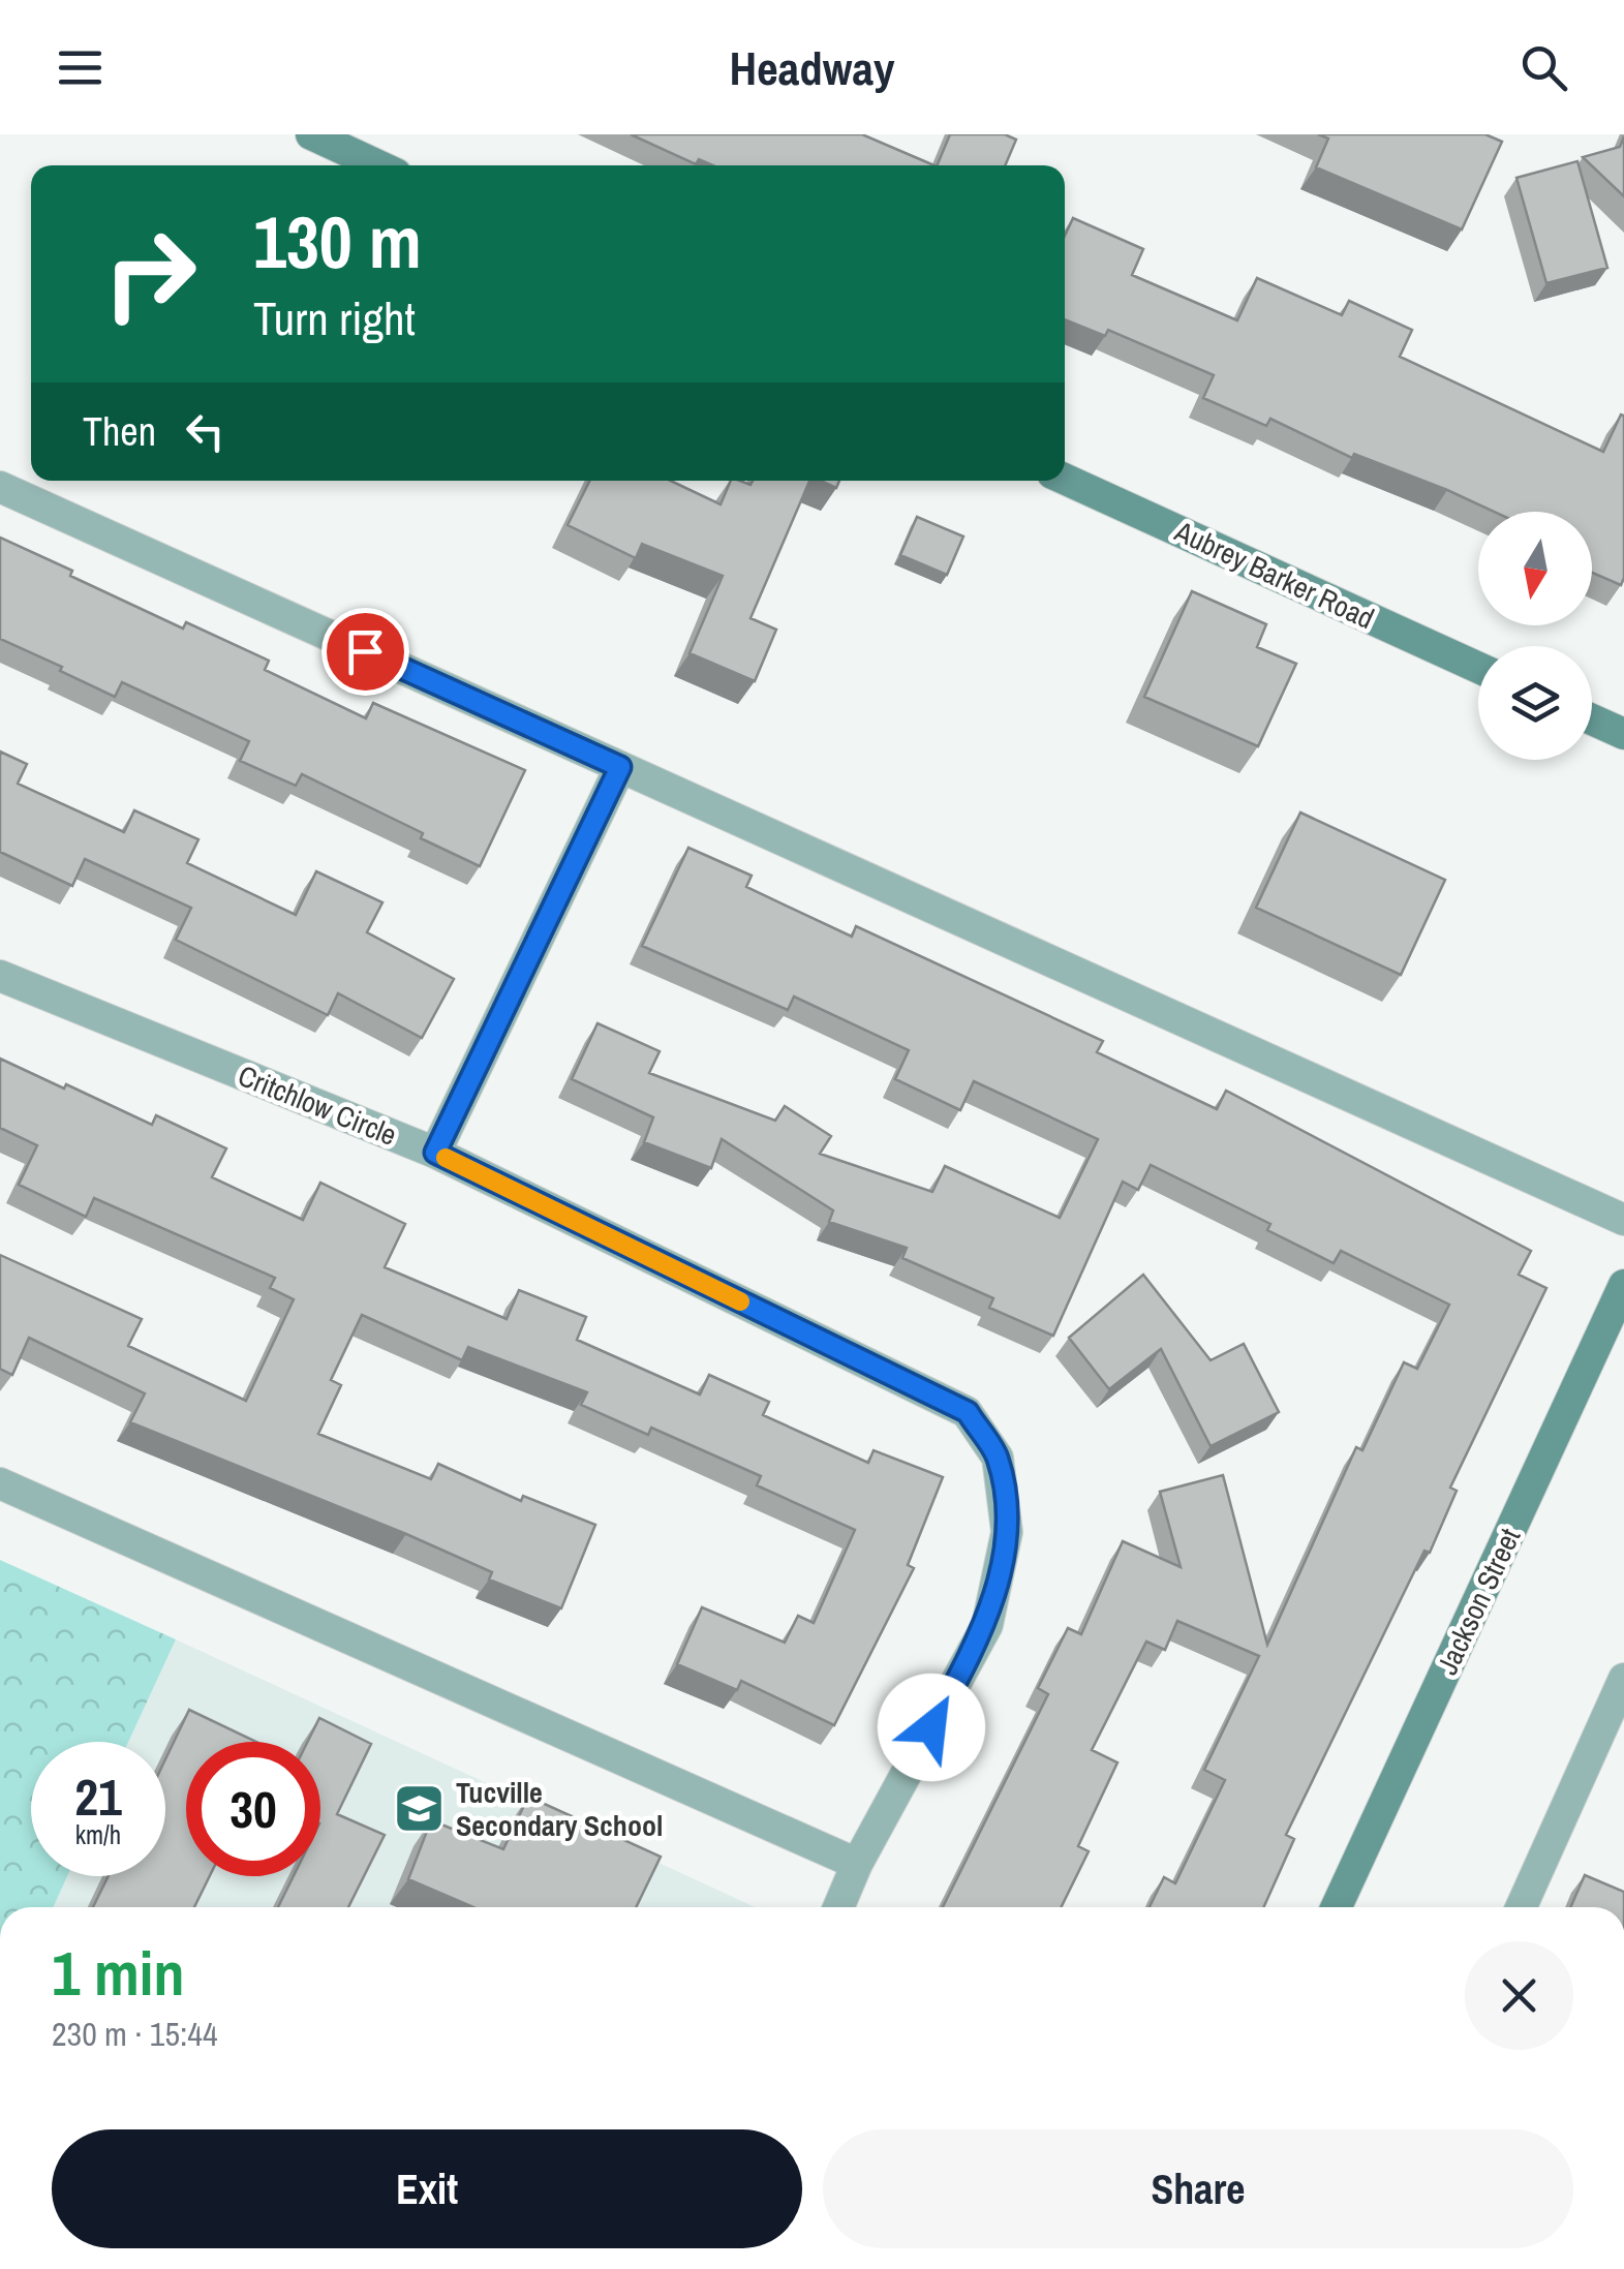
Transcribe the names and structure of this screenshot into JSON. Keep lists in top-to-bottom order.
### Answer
{
  "streets": {
    "street": ["Aubrey Barker Road", "Critchlow Circle", "Jackson Street"]
  },
  "places": {
    "school or university": ["Tucville Secondary School"]
  },
  "north": "bottom",
  "page": {
    "header": "Headway",
    "turn": ["130 m", "Turn right"],
    "then": "Then",
    "speed": "21 km/h",
    "limit": "30",
    "heading": ["1 min", "230 m · 15:44"],
    "buttons": ["Exit", "Share"]
  }
}
